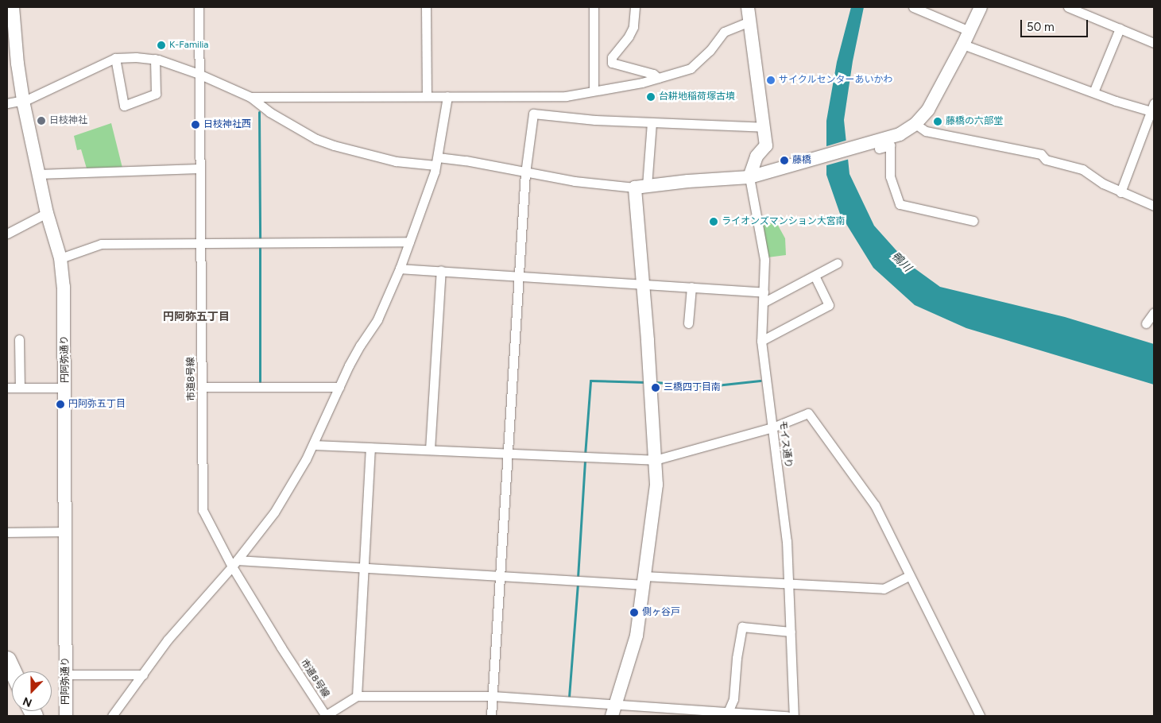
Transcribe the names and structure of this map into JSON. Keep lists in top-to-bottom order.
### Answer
{
  "streets": {
    "street": ["円阿弥通り", "市道8号線", "モイス通り"]
  },
  "districts": ["円阿弥五丁目"],
  "water": ["鴨川"],
  "places": [
    "K-Familia",
    "サイクルセンターあいかわ",
    "台耕地稲荷塚古墳",
    "日枝神社",
    "藤橋の六部堂",
    "日枝神社西",
    "藤橋",
    "ライオンズマンション大宮南",
    "三橋四丁目南",
    "円阿弥五丁目",
    "側ヶ谷戸"
  ],
  "scale_bar": "50 m",
  "north": "bottom"
}
